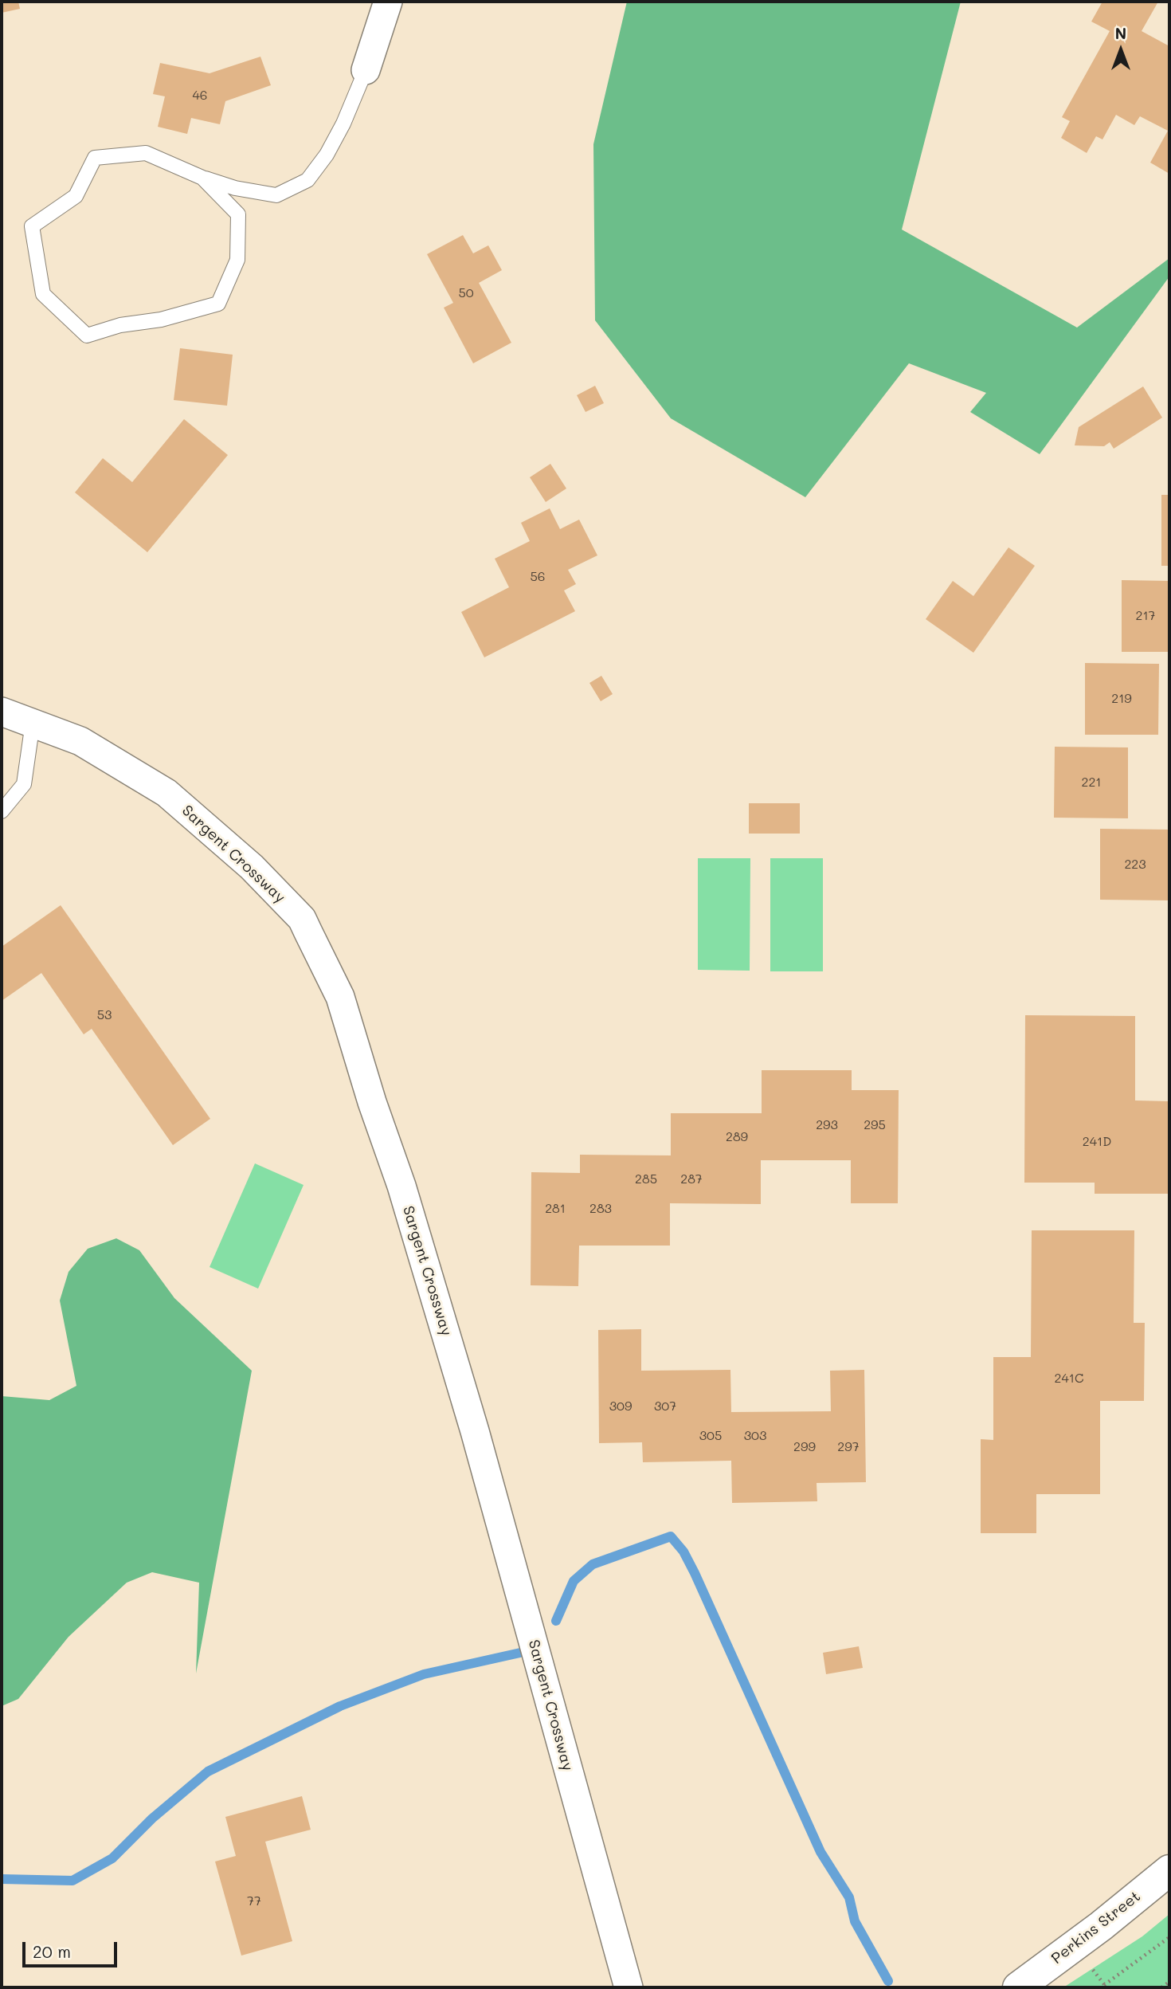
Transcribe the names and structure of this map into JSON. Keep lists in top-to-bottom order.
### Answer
{
  "streets": {
    "main road": ["Perkins Street"],
    "street": ["Sargent Crossway"]
  },
  "house_numbers": [
    "46",
    "50",
    "56",
    "217",
    "219",
    "221",
    "223",
    "53",
    "293",
    "295",
    "289",
    "241D",
    "285",
    "287",
    "281",
    "283",
    "241C",
    "309",
    "307",
    "305",
    "303",
    "299",
    "297",
    "77"
  ],
  "scale_bar": "20 m",
  "north": "top"
}
